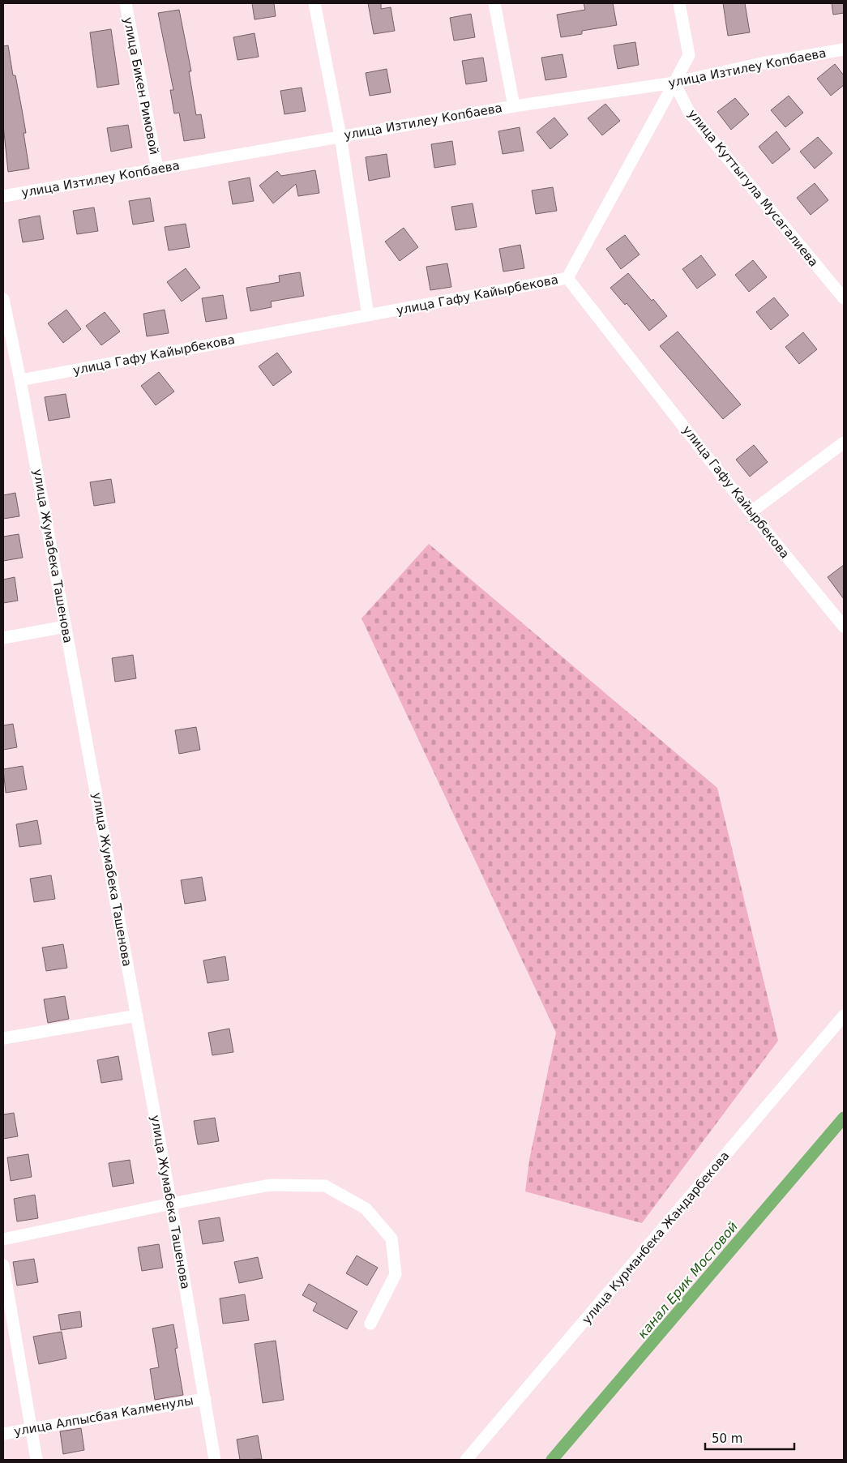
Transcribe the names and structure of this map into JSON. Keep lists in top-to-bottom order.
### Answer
{
  "streets": {
    "street": [
      "улица Изтилеу Копбаева",
      "улица Бикен Римовой",
      "улица Куттыгула Мусагалиева",
      "улица Гафу Кайырбекова",
      "улица Жумабека Ташенова",
      "улица Курманбека Жандарбекова",
      "улица Алпысбая Калменулы"
    ]
  },
  "crossings": [
    ["улица Изтилеу Копбаева", "улица Бикен Римовой"],
    ["улица Изтилеу Копбаева", "улица Куттыгула Мусагалиева"],
    ["улица Гафу Кайырбекова", "улица Жумабека Ташенова"],
    ["улица Жумабека Ташенова", "улица Алпысбая Калменулы"]
  ],
  "water": ["канал Ерик Мостовой"],
  "scale_bar": "50 m"
}
